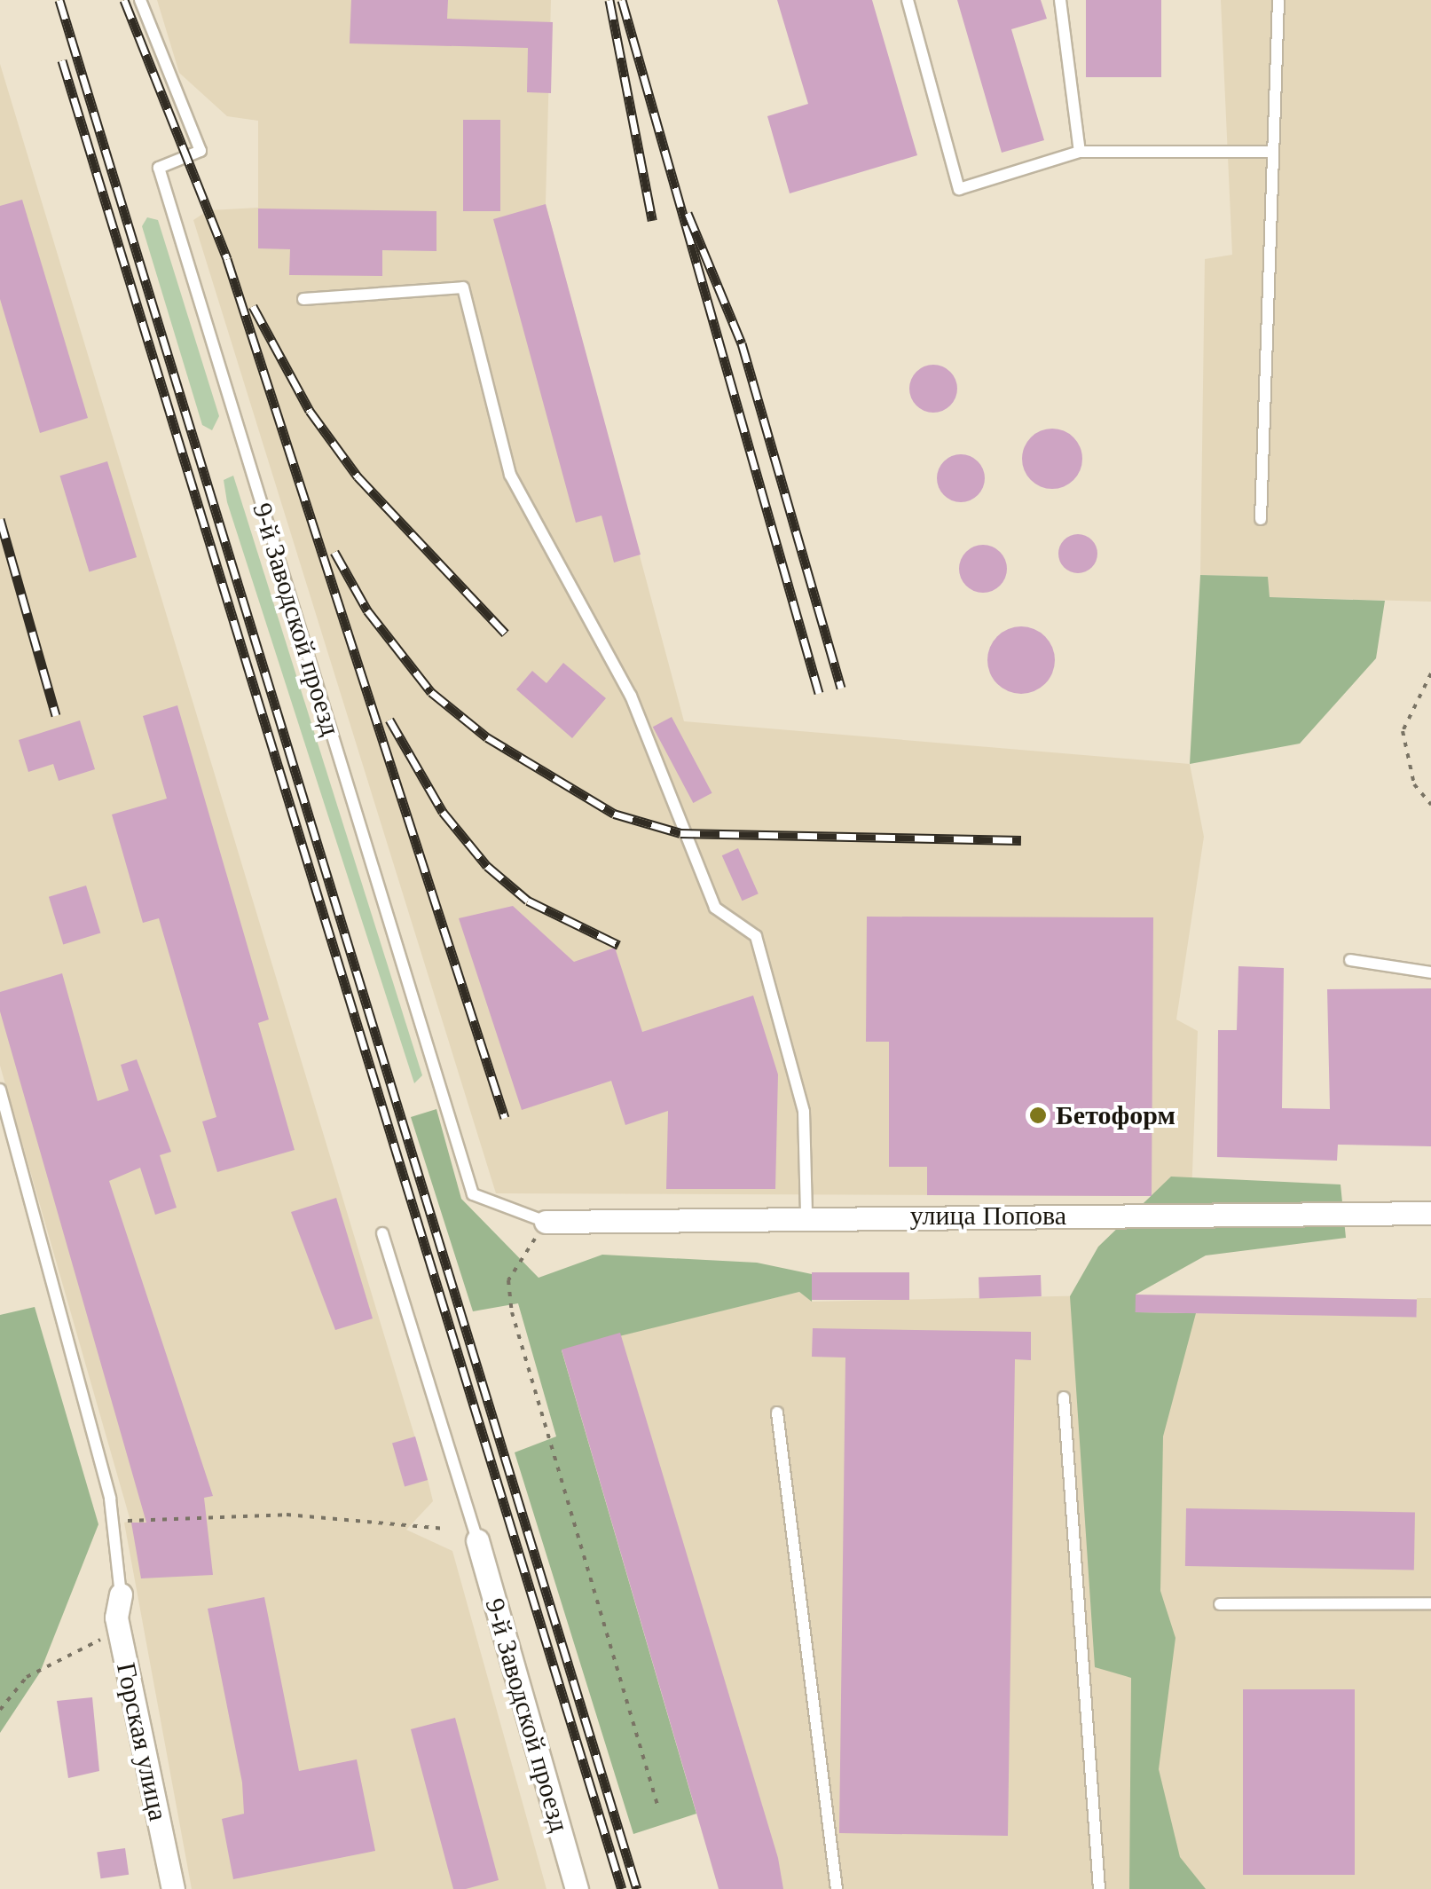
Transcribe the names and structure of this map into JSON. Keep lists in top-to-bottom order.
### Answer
{
  "streets": {
    "street": ["9-й Заводской проезд", "улица Попова", "Горская улица"]
  },
  "crossings": [
    ["9-й Заводской проезд", "улица Попова"]
  ],
  "places": ["Бетоформ"]
}
